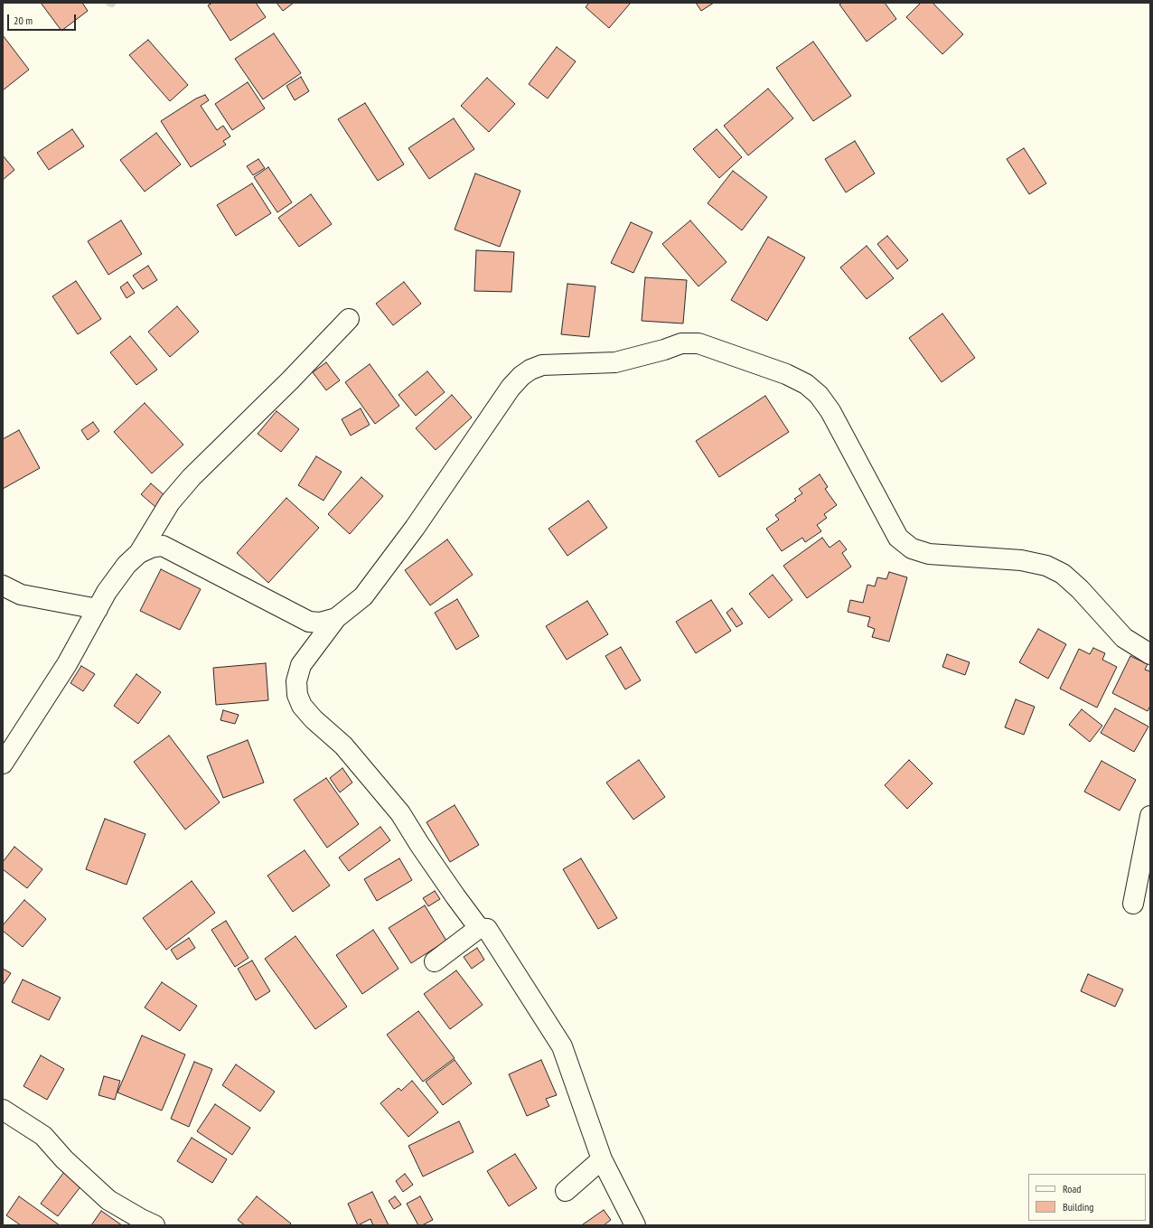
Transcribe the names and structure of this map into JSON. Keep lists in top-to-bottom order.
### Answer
{
  "legend": ["Road", "Building"],
  "scale_bar": "20 m"
}
